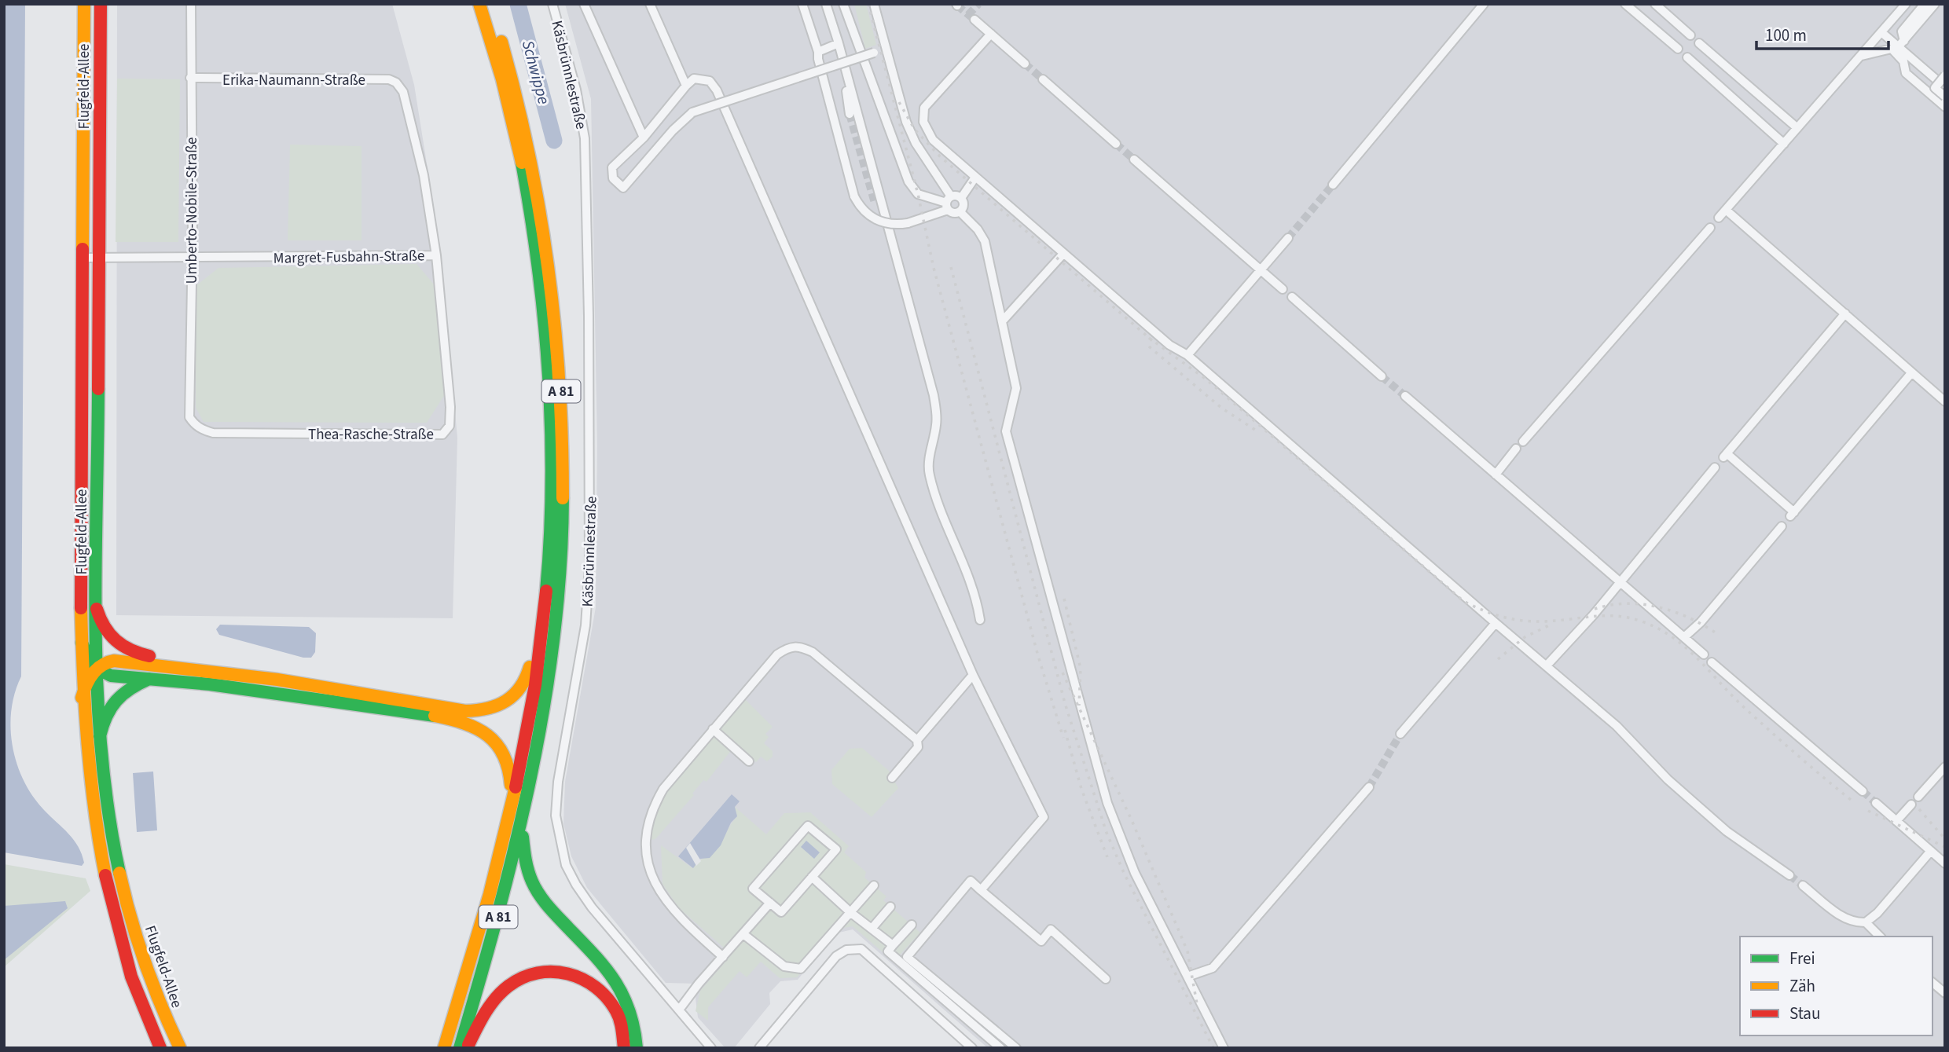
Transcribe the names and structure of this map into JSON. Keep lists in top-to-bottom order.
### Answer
{
  "streets": {
    "main road": ["Flugfeld-Allee", "A 81"],
    "street": [
      "Käsbrünnlestraße",
      "Erika-Naumann-Straße",
      "Umberto-Nobile-Straße",
      "Margret-Fusbahn-Straße",
      "Thea-Rasche-Straße"
    ]
  },
  "crossings": [
    ["Erika-Naumann-Straße", "Umberto-Nobile-Straße"],
    ["Erika-Naumann-Straße", "Margret-Fusbahn-Straße"],
    ["Flugfeld-Allee", "Margret-Fusbahn-Straße"],
    ["Umberto-Nobile-Straße", "Margret-Fusbahn-Straße"],
    ["Umberto-Nobile-Straße", "Thea-Rasche-Straße"],
    ["Margret-Fusbahn-Straße", "Thea-Rasche-Straße"]
  ],
  "water": ["Schwippe"],
  "legend": ["Frei", "Zäh", "Stau"],
  "scale_bar": "100 m"
}
